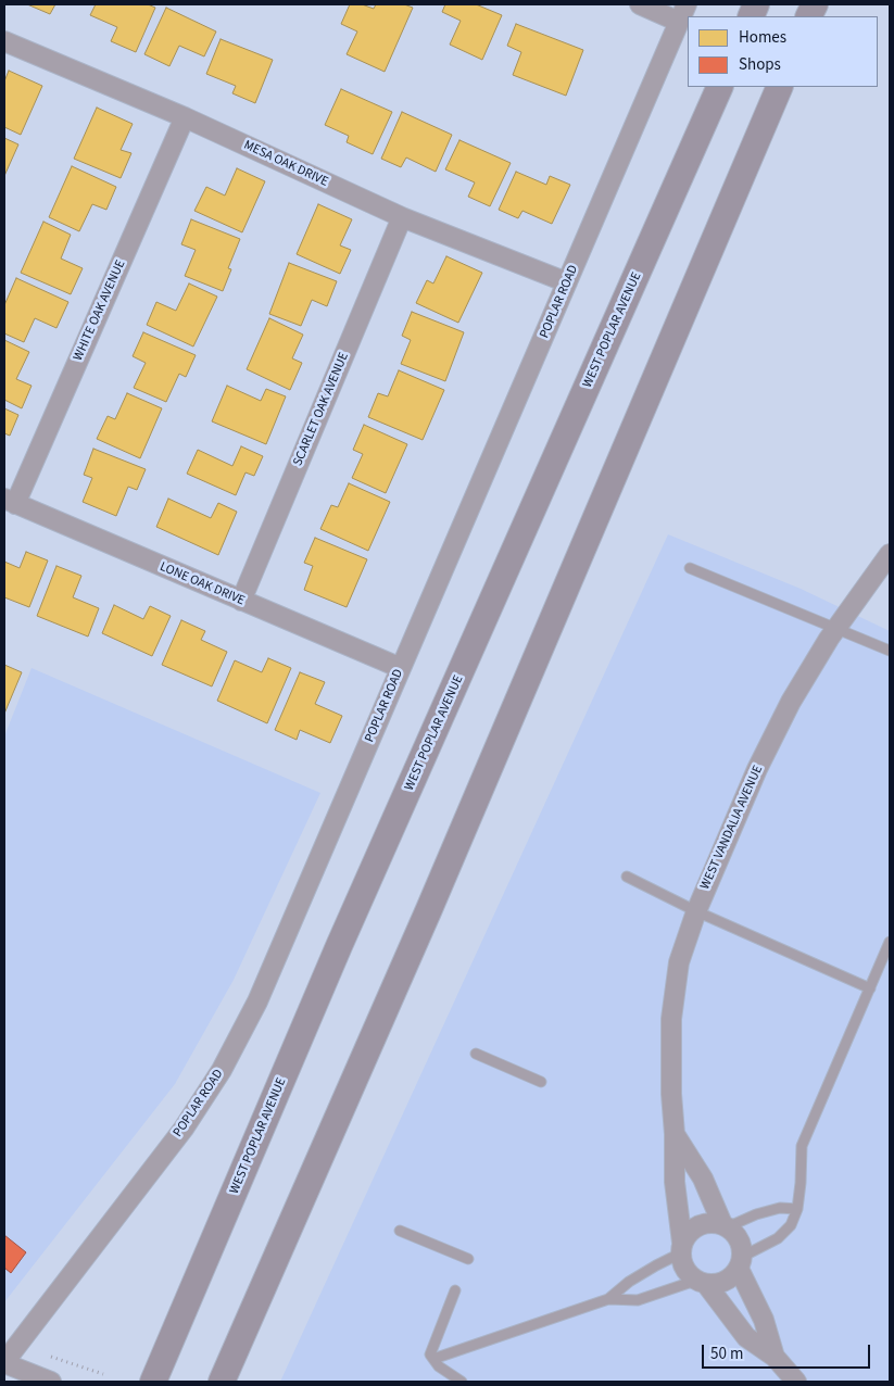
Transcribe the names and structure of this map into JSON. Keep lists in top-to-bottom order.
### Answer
{
  "streets": {
    "main road": ["WEST POPLAR AVENUE"],
    "street": [
      "MESA OAK DRIVE",
      "POPLAR ROAD",
      "WHITE OAK AVENUE",
      "SCARLET OAK AVENUE",
      "LONE OAK DRIVE",
      "WEST VANDALIA AVENUE"
    ]
  },
  "crossings": [
    ["MESA OAK DRIVE", "POPLAR ROAD"],
    ["MESA OAK DRIVE", "WHITE OAK AVENUE"],
    ["MESA OAK DRIVE", "SCARLET OAK AVENUE"],
    ["POPLAR ROAD", "LONE OAK DRIVE"],
    ["WHITE OAK AVENUE", "LONE OAK DRIVE"],
    ["SCARLET OAK AVENUE", "LONE OAK DRIVE"]
  ],
  "legend": ["Homes", "Shops"],
  "scale_bar": "50 m"
}
